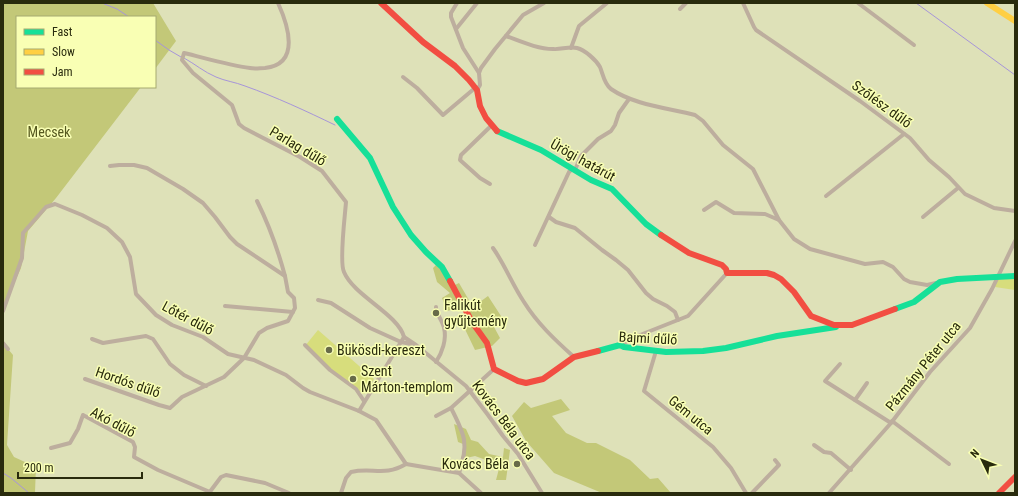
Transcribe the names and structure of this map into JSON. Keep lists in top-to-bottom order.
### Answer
{
  "streets": {
    "street": [
      "Szőlész dűlő",
      "Parlag dűlő",
      "Ürögi határút",
      "Lőtér dűlő",
      "Bajmi dűlő",
      "Pázmány Péter utca",
      "Hordós dűlő",
      "Gém utca",
      "Kovács Béla utca",
      "Akó dűlő"
    ]
  },
  "crossings": [
    ["Parlag dűlő", "Kovács Béla utca"],
    ["Lőtér dűlő", "Hordós dűlő"],
    ["Bajmi dűlő", "Gém utca"]
  ],
  "parks": ["Mecsek"],
  "places": [
    "Falikút gyűjtemény",
    "Bükösdi-kereszt",
    "Szent Márton-templom",
    "Kovács Béla"
  ],
  "legend": ["Fast", "Slow", "Jam"],
  "scale_bar": "200 m",
  "north": "top left"
}
